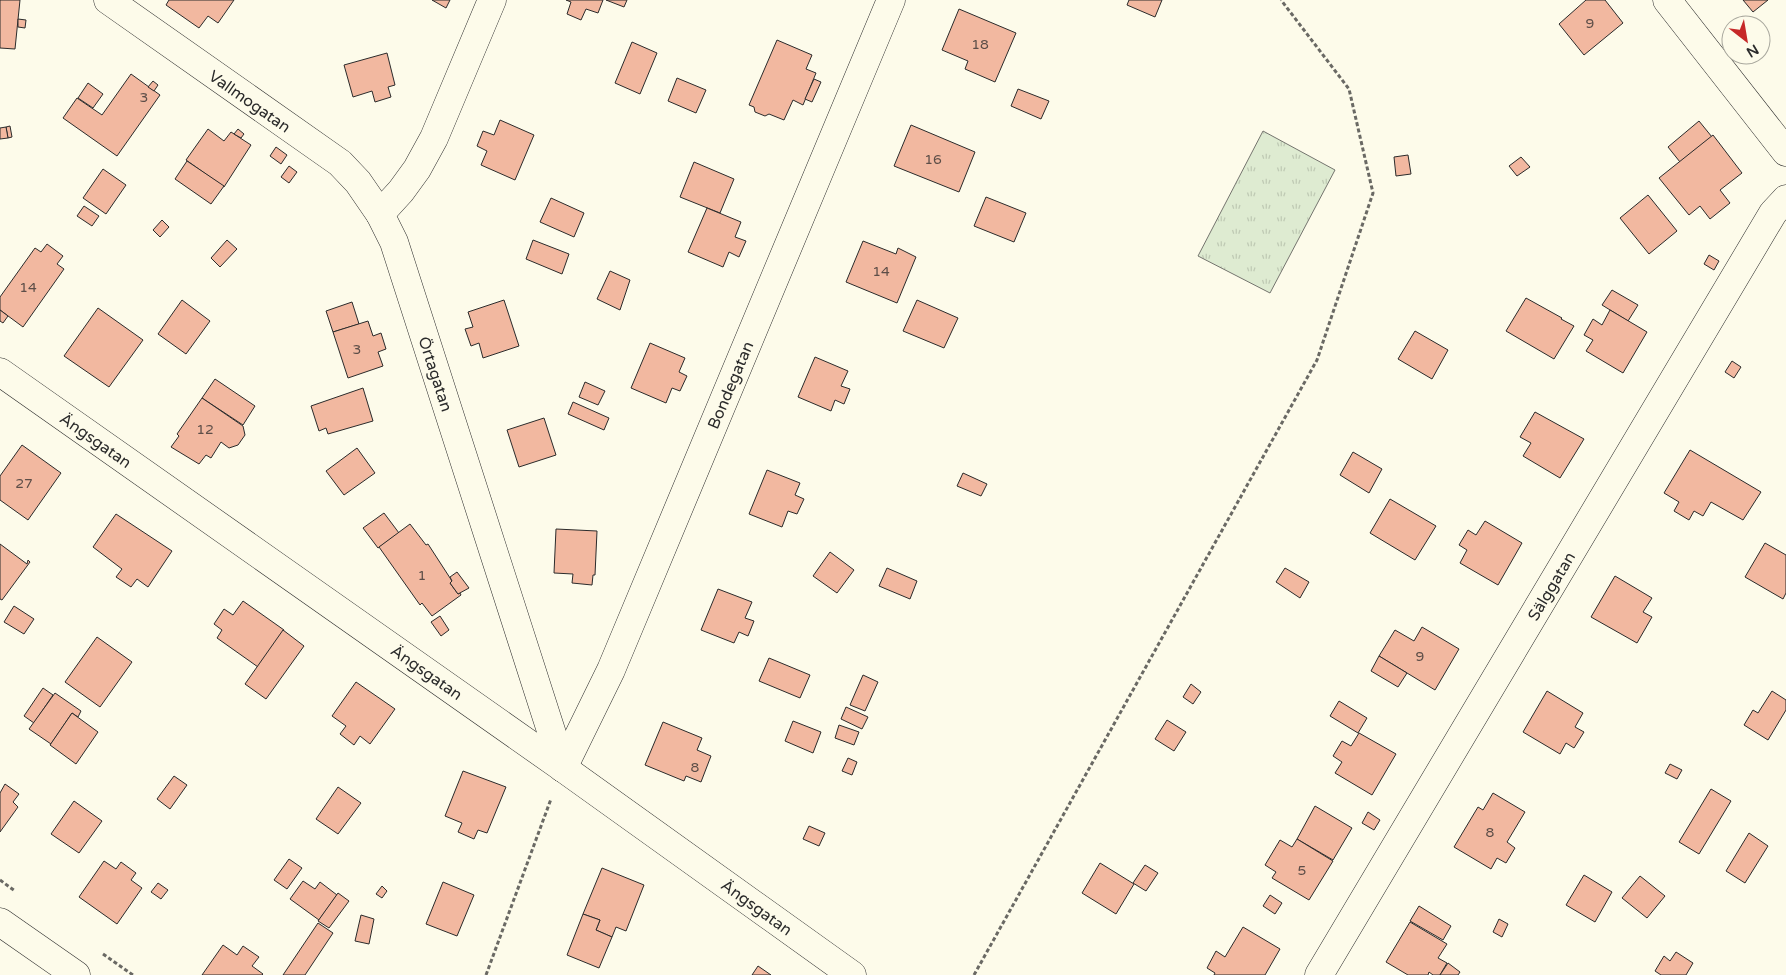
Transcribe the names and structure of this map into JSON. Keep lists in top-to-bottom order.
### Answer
{
  "streets": {
    "street": [
      "Vallmogatan",
      "Örtagatan",
      "Bondegatan",
      "Ängsgatan",
      "Sälggatan"
    ]
  },
  "crossings": [
    ["Vallmogatan", "Örtagatan"],
    ["Örtagatan", "Bondegatan"],
    ["Örtagatan", "Ängsgatan"],
    ["Bondegatan", "Ängsgatan"]
  ],
  "house_numbers": [
    "9",
    "18",
    "3",
    "16",
    "14",
    "14",
    "3",
    "12",
    "27",
    "1",
    "9",
    "8",
    "8",
    "5"
  ],
  "north": "bottom right"
}
